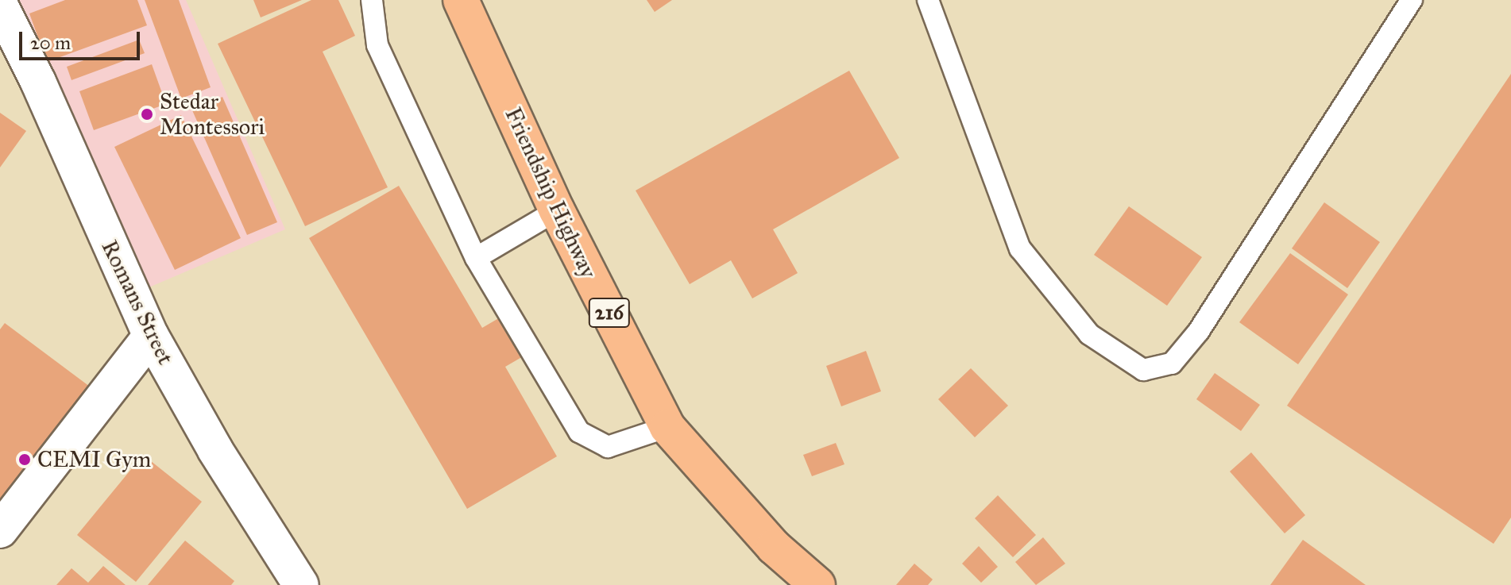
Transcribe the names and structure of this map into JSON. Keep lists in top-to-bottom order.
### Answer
{
  "streets": {
    "main road": ["Friendship Highway", "216"],
    "street": ["Romans Street"]
  },
  "places": ["Stedar Montessori", "CEMI Gym"],
  "scale_bar": "20 m"
}
